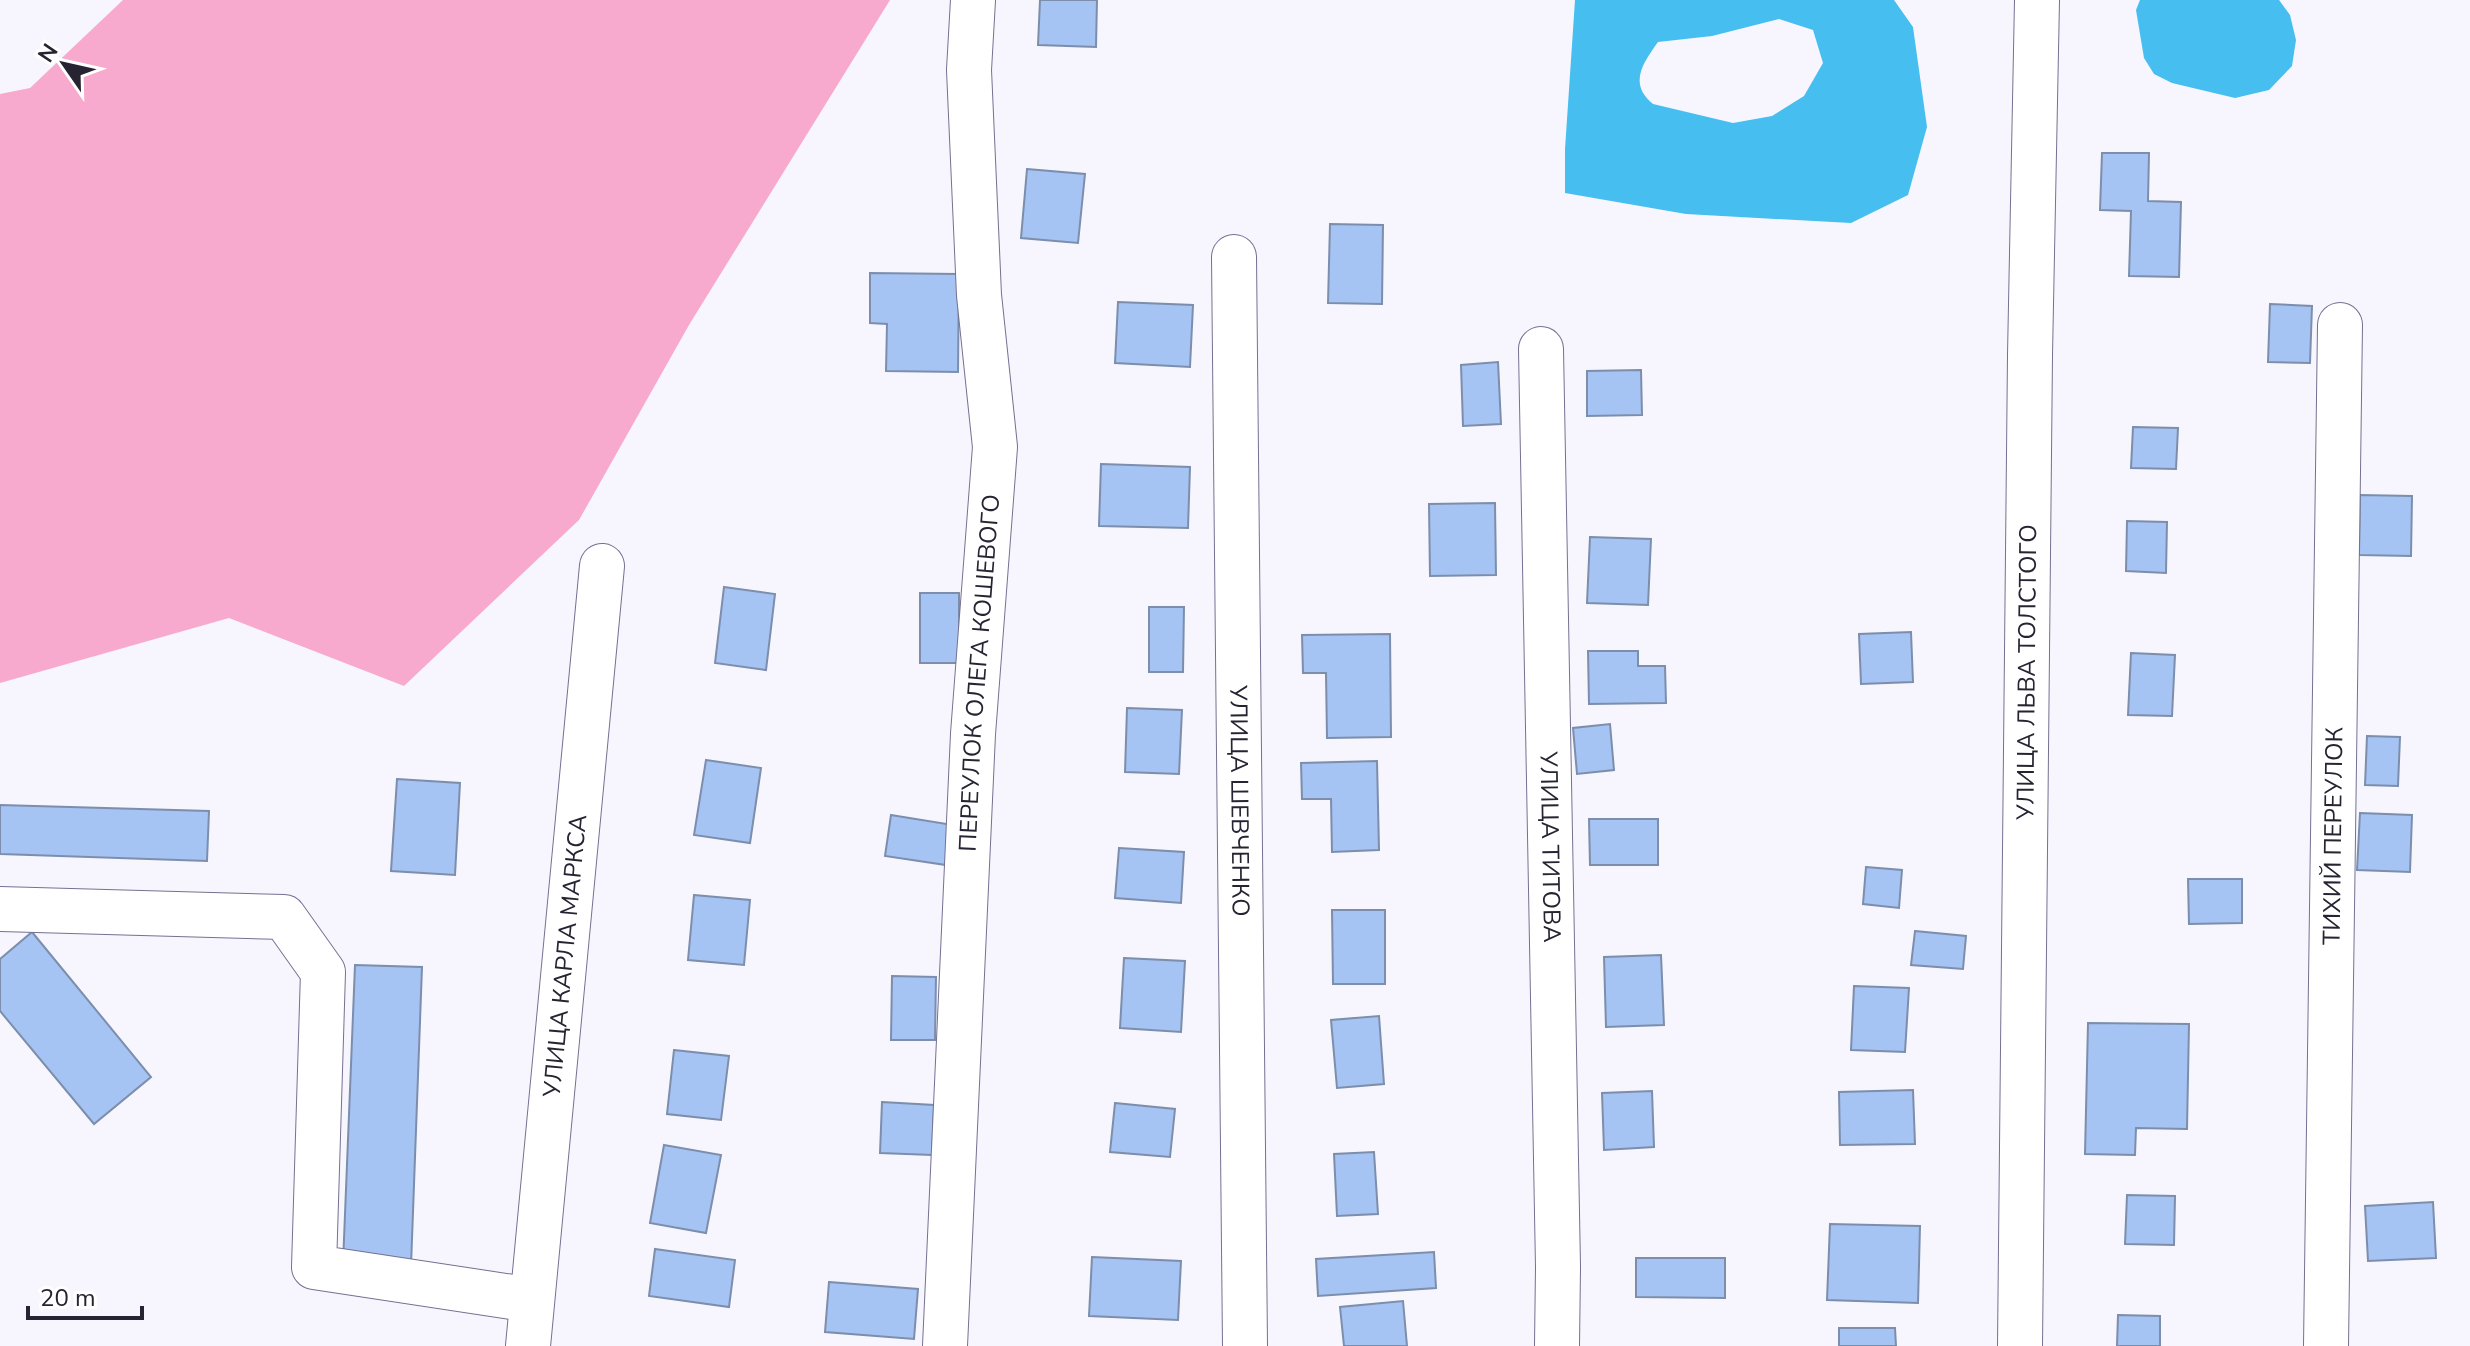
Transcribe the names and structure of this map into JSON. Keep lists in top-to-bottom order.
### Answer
{
  "streets": {
    "street": [
      "ПЕРЕУЛОК ОЛЕГА КОШЕВОГО",
      "УЛИЦА ЛЬВА ТОЛСТОГО",
      "УЛИЦА ШЕВЧЕНКО",
      "ТИХИЙ ПЕРЕУЛОК",
      "УЛИЦА ТИТОВА",
      "УЛИЦА КАРЛА МАРКСА"
    ]
  },
  "scale_bar": "20 m",
  "north": "top left"
}
